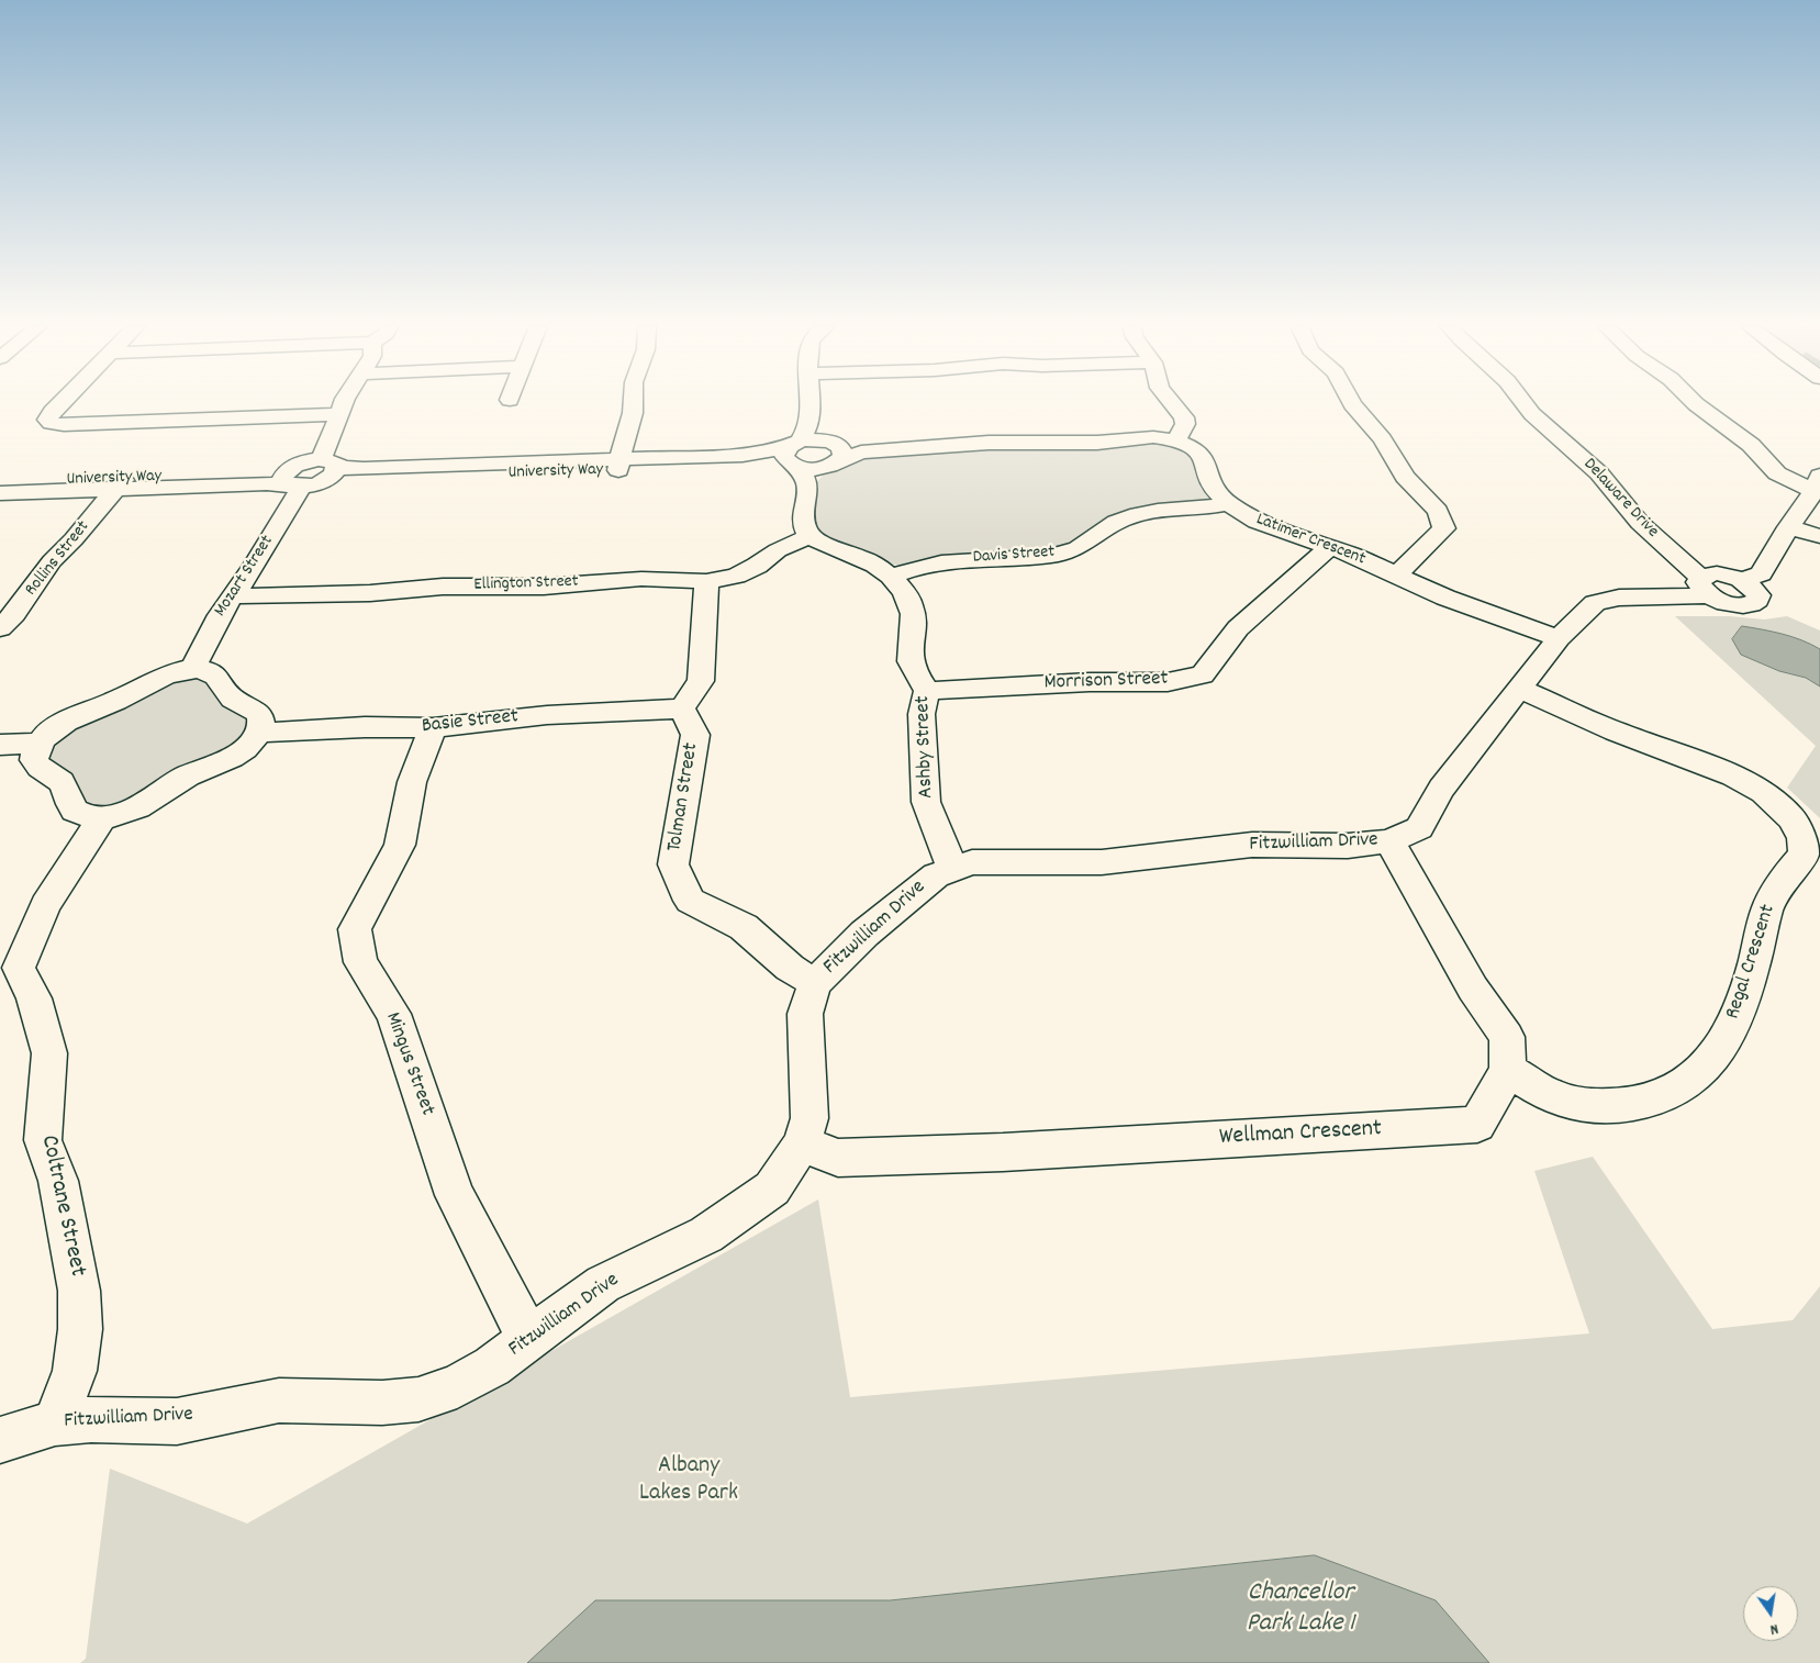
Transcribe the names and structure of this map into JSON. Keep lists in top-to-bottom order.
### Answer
{
  "streets": {
    "street": [
      "University Way",
      "Delaware Drive",
      "Latimer Crescent",
      "Davis Street",
      "Rollins Street",
      "Mozart Street",
      "Ellington Street",
      "Morrison Street",
      "Basie Street",
      "Ashby Street",
      "Tolman Street",
      "Fitzwilliam Drive",
      "Regal Crescent",
      "Mingus Street",
      "Wellman Crescent",
      "Coltrane Street"
    ]
  },
  "crossings": [
    ["University Way", "Latimer Crescent"],
    ["University Way", "Rollins Street"],
    ["University Way", "Mozart Street"],
    ["Delaware Drive", "Fitzwilliam Drive"],
    ["Latimer Crescent", "Davis Street"],
    ["Latimer Crescent", "Morrison Street"],
    ["Latimer Crescent", "Fitzwilliam Drive"],
    ["Davis Street", "Ashby Street"],
    ["Mozart Street", "Ellington Street"],
    ["Ellington Street", "Ashby Street"],
    ["Morrison Street", "Ashby Street"],
    ["Basie Street", "Tolman Street"],
    ["Basie Street", "Mingus Street"],
    ["Ashby Street", "Fitzwilliam Drive"],
    ["Tolman Street", "Fitzwilliam Drive"],
    ["Fitzwilliam Drive", "Regal Crescent"],
    ["Fitzwilliam Drive", "Mingus Street"],
    ["Fitzwilliam Drive", "Wellman Crescent"],
    ["Fitzwilliam Drive", "Coltrane Street"],
    ["Regal Crescent", "Wellman Crescent"]
  ],
  "water": ["Chancellor Park Lake 1"],
  "parks": ["Albany Lakes Park"],
  "north": "bottom"
}
